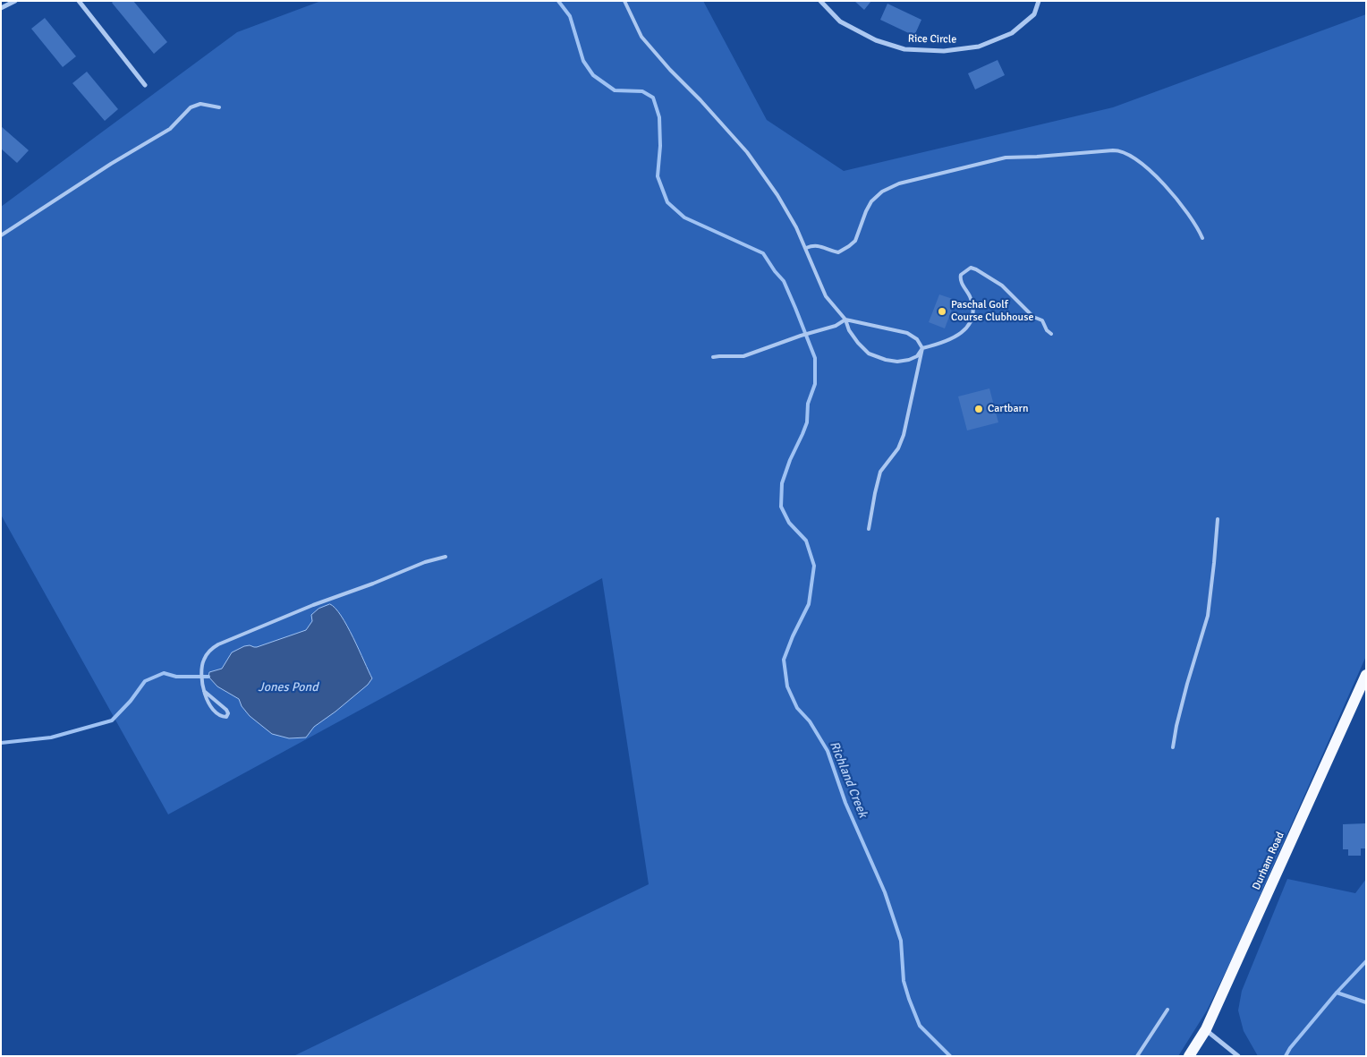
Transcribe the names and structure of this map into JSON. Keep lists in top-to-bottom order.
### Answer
{
  "streets": {
    "main road": ["Durham Road"],
    "street": ["Rice Circle"]
  },
  "water": ["Jones Pond", "Richland Creek"],
  "places": ["Paschal Golf Course Clubhouse", "Cartbarn"]
}
